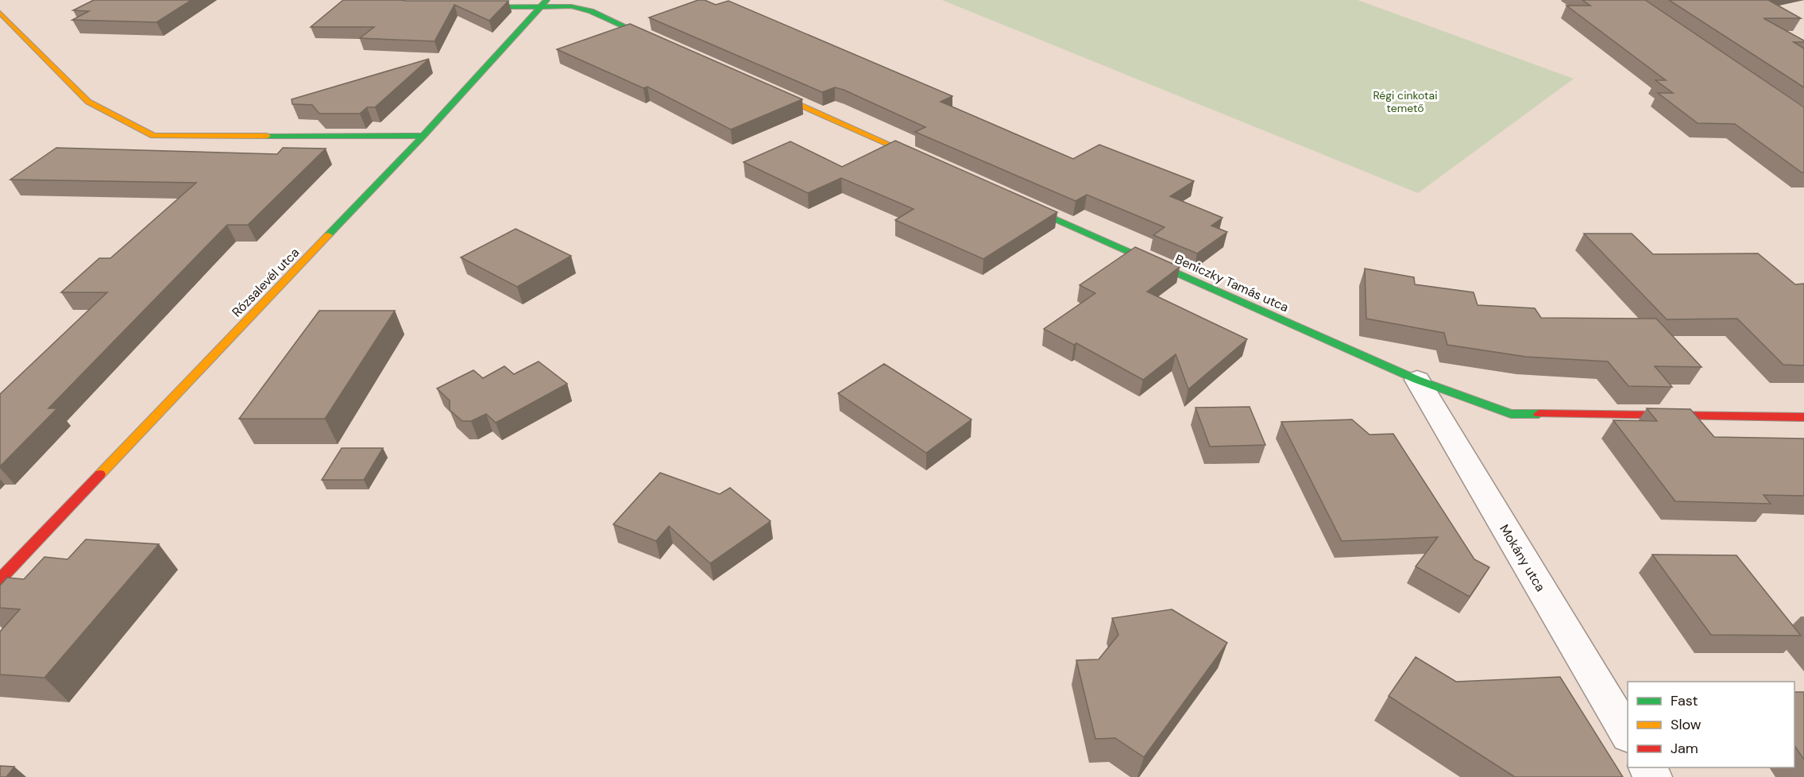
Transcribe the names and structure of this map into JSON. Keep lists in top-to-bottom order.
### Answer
{
  "streets": {
    "street": ["Rózsalevél utca", "Beniczky Tamás utca", "Mokány utca"]
  },
  "crossings": [
    ["Beniczky Tamás utca", "Mokány utca"]
  ],
  "parks": ["Régi cinkotai temető"],
  "legend": ["Fast", "Slow", "Jam"]
}
